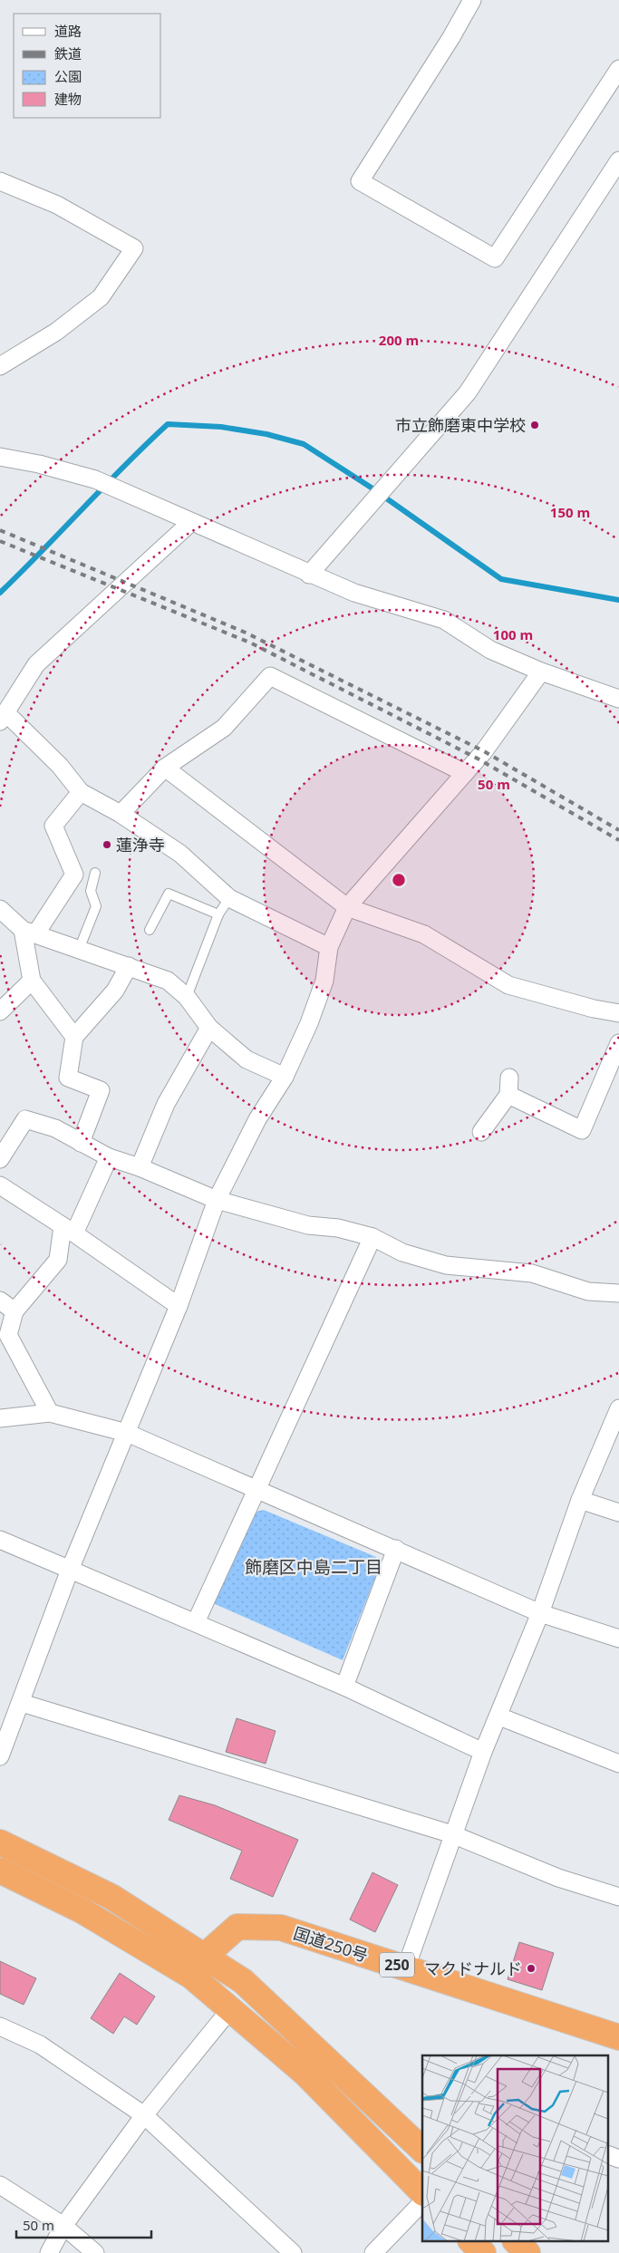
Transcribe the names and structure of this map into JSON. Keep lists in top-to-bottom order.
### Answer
{
  "streets": {
    "highway": ["国道250号", "250"]
  },
  "districts": ["飾磨区中島二丁目"],
  "places": ["市立飾磨東中学校", "蓮浄寺", "マクドナルド"],
  "legend": [
    "道路",
    "鉄道",
    "公園",
    "建物"
  ],
  "scale_bar": "50 m",
  "rings": [
    "200 m",
    "150 m",
    "100 m",
    "50 m"
  ]
}
